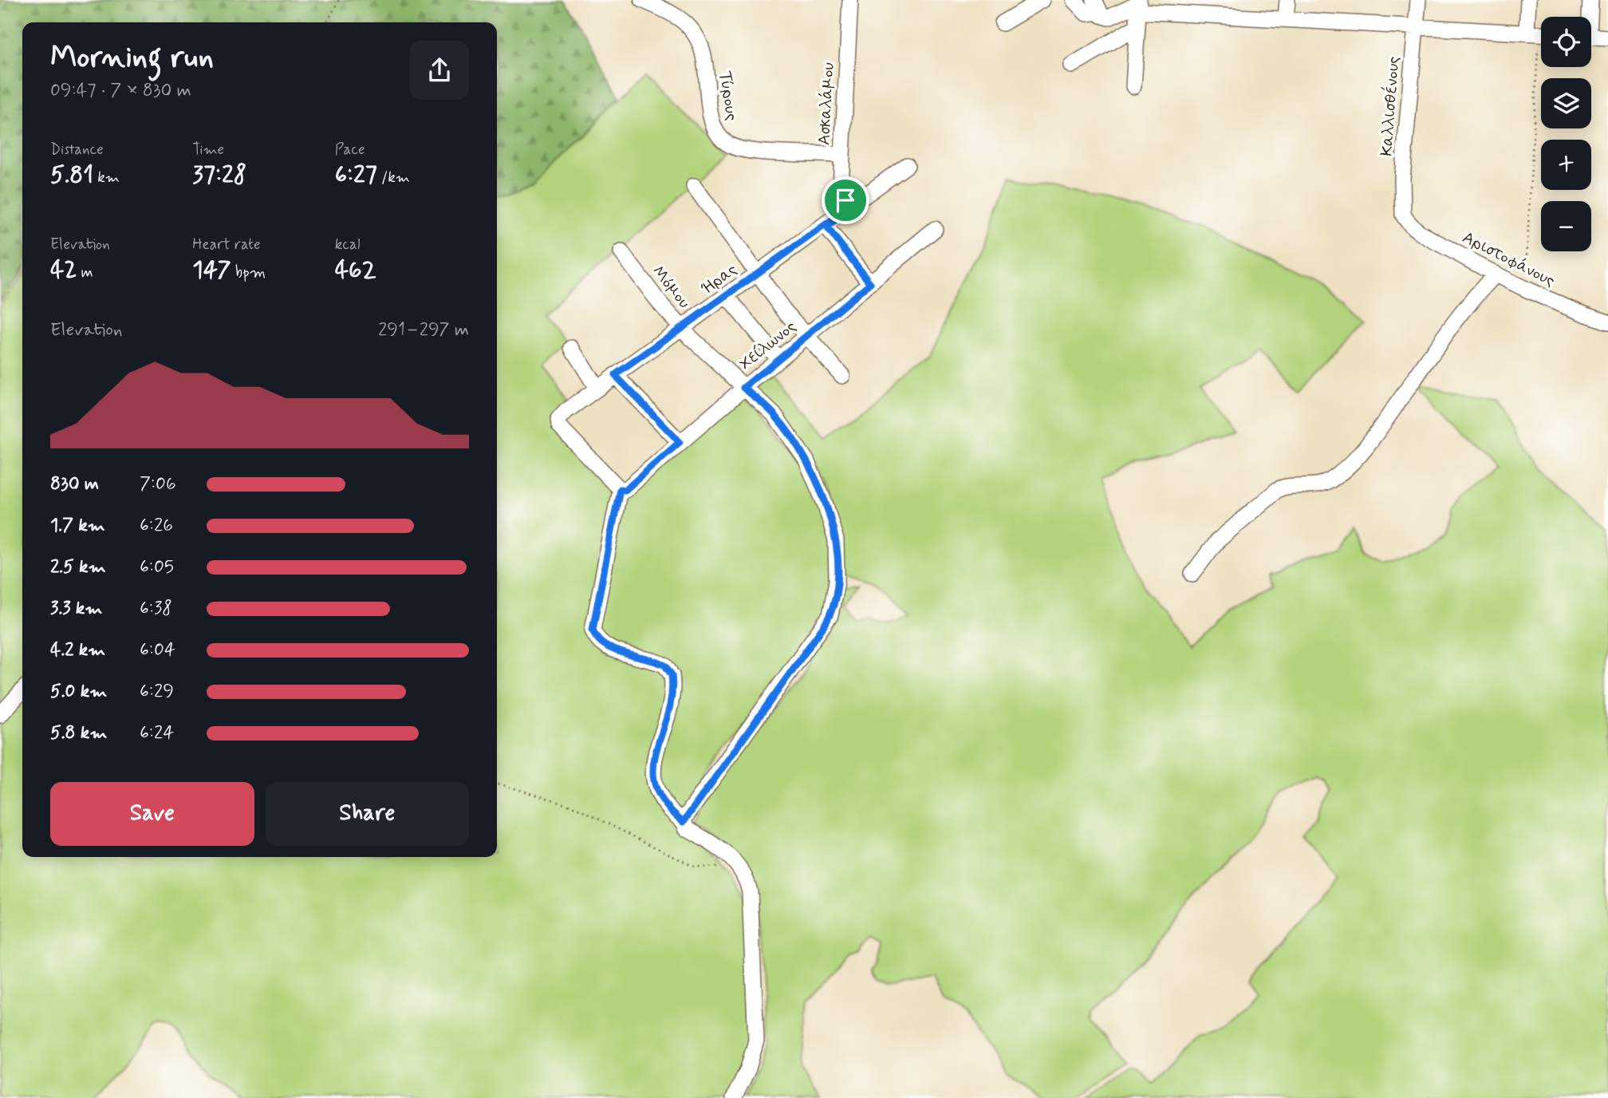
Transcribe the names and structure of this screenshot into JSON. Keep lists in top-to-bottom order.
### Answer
{
  "streets": {
    "street": [
      "Τύρους",
      "Ασκαλάμου",
      "Καλλισθένους",
      "Αριστοφάνους",
      "Ήρας",
      "Μόμου",
      "Χείλωνος"
    ]
  },
  "crossings": [
    ["Τύρους", "Ασκαλάμου"],
    ["Ασκαλάμου", "Ήρας"],
    ["Καλλισθένους", "Αριστοφάνους"],
    ["Ήρας", "Μόμου"],
    ["Ήρας", "Χείλωνος"],
    ["Μόμου", "Χείλωνος"]
  ],
  "page": {
    "map_buttons": ["+", "−"],
    "heading": ["Morning run", "09:47 · 7 × 830 m"],
    "stats": [
      ["Distance", "5.81 km"],
      ["Time", "37:28"],
      ["Pace", "6:27 /km"],
      ["Elevation", "42 m"],
      ["Heart rate", "147 bpm"],
      ["kcal", "462"]
    ],
    "chart": ["Elevation", "291–297 m"],
    "list": [
      {
        "name": "830 m",
        "note": "7:06"
      },
      {
        "name": "1.7 km",
        "note": "6:26"
      },
      {
        "name": "2.5 km",
        "note": "6:05"
      },
      {
        "name": "3.3 km",
        "note": "6:38"
      },
      {
        "name": "4.2 km",
        "note": "6:04"
      },
      {
        "name": "5.0 km",
        "note": "6:29"
      },
      {
        "name": "5.8 km",
        "note": "6:24"
      }
    ],
    "buttons": ["Save", "Share"]
  }
}
